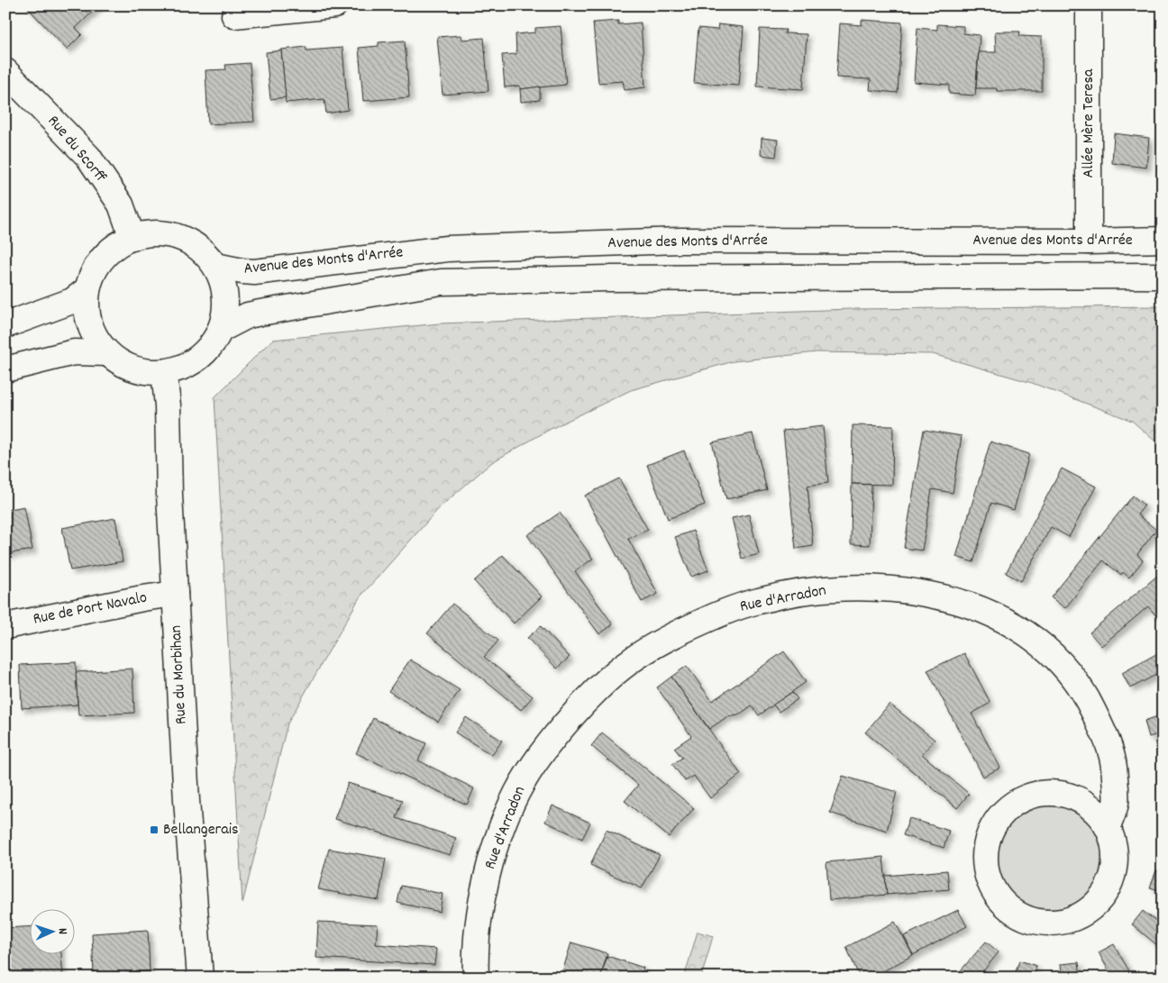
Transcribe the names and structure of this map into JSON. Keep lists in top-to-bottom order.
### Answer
{
  "streets": {
    "street": [
      "Allée Mère Teresa",
      "Rue du Scorff",
      "Avenue des Monts d'Arrée",
      "Rue d'Arradon",
      "Rue de Port Navalo",
      "Rue du Morbihan"
    ]
  },
  "crossings": [
    ["Allée Mère Teresa", "Avenue des Monts d'Arrée"],
    ["Rue du Scorff", "Avenue des Monts d'Arrée"],
    ["Rue du Scorff", "Rue du Morbihan"],
    ["Avenue des Monts d'Arrée", "Rue du Morbihan"],
    ["Rue de Port Navalo", "Rue du Morbihan"]
  ],
  "places": {
    "transit": ["Bellangerais"]
  },
  "north": "right"
}
